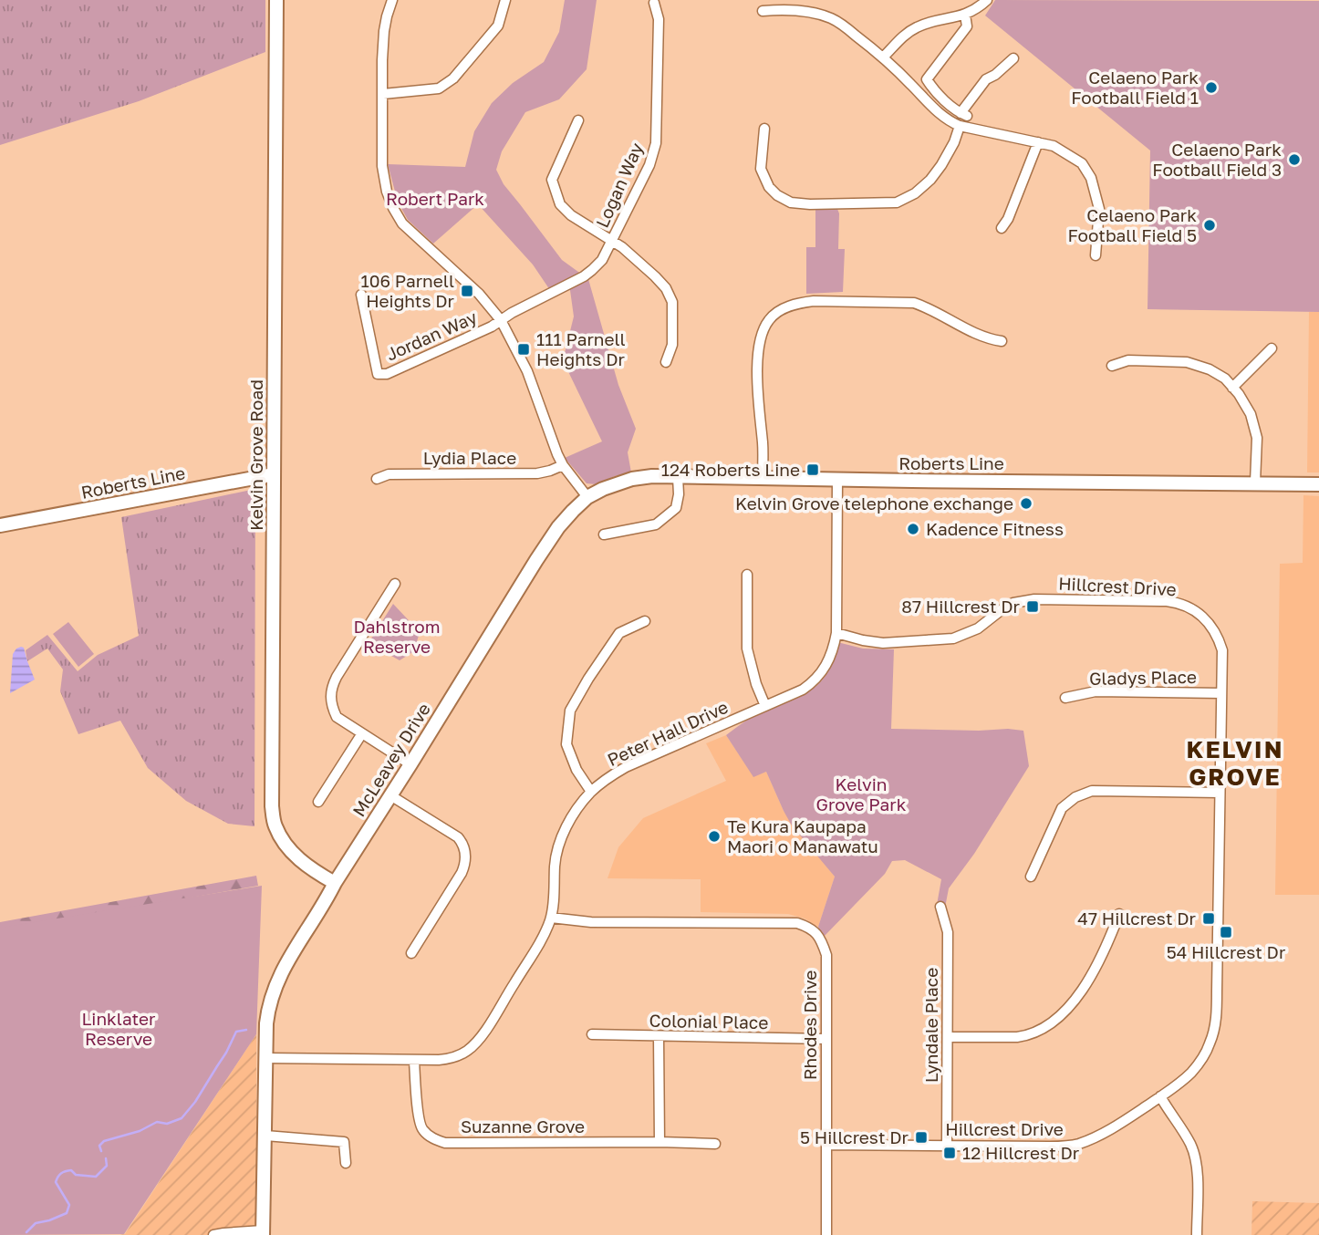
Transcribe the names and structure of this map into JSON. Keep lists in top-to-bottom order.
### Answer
{
  "streets": {
    "main road": ["Kelvin Grove Road", "Roberts Line", "McLeavey Drive"],
    "street": [
      "Logan Way",
      "Jordan Way",
      "Lydia Place",
      "Hillcrest Drive",
      "Gladys Place",
      "Peter Hall Drive",
      "Colonial Place",
      "Rhodes Drive",
      "Lyndale Place",
      "Suzanne Grove"
    ]
  },
  "crossings": [
    ["Logan Way", "Jordan Way"],
    ["Kelvin Grove Road", "Roberts Line"],
    ["Kelvin Grove Road", "McLeavey Drive"],
    ["Roberts Line", "Peter Hall Drive"],
    ["Roberts Line", "McLeavey Drive"],
    ["Hillcrest Drive", "Gladys Place"],
    ["Hillcrest Drive", "Peter Hall Drive"],
    ["Hillcrest Drive", "Rhodes Drive"],
    ["Hillcrest Drive", "Lyndale Place"],
    ["Peter Hall Drive", "McLeavey Drive"],
    ["Peter Hall Drive", "Rhodes Drive"],
    ["Peter Hall Drive", "Suzanne Grove"],
    ["Colonial Place", "Rhodes Drive"]
  ],
  "districts": ["KELVIN GROVE"],
  "parks": [
    "Robert Park",
    "Dahlstrom Reserve",
    "Kelvin Grove Park",
    "Linklater Reserve"
  ],
  "places": {
    "other": [
      "Celaeno Park Football Field 1",
      "Celaeno Park Football Field 3",
      "Celaeno Park Football Field 5",
      "Kelvin Grove telephone exchange",
      "Kadence Fitness",
      "Te Kura Kaupapa Maori o Manawatu"
    ],
    "transit": [
      "106 Parnell Heights Dr",
      "111 Parnell Heights Dr",
      "124 Roberts Line",
      "87 Hillcrest Dr",
      "47 Hillcrest Dr",
      "54 Hillcrest Dr",
      "5 Hillcrest Dr",
      "12 Hillcrest Dr"
    ]
  }
}
